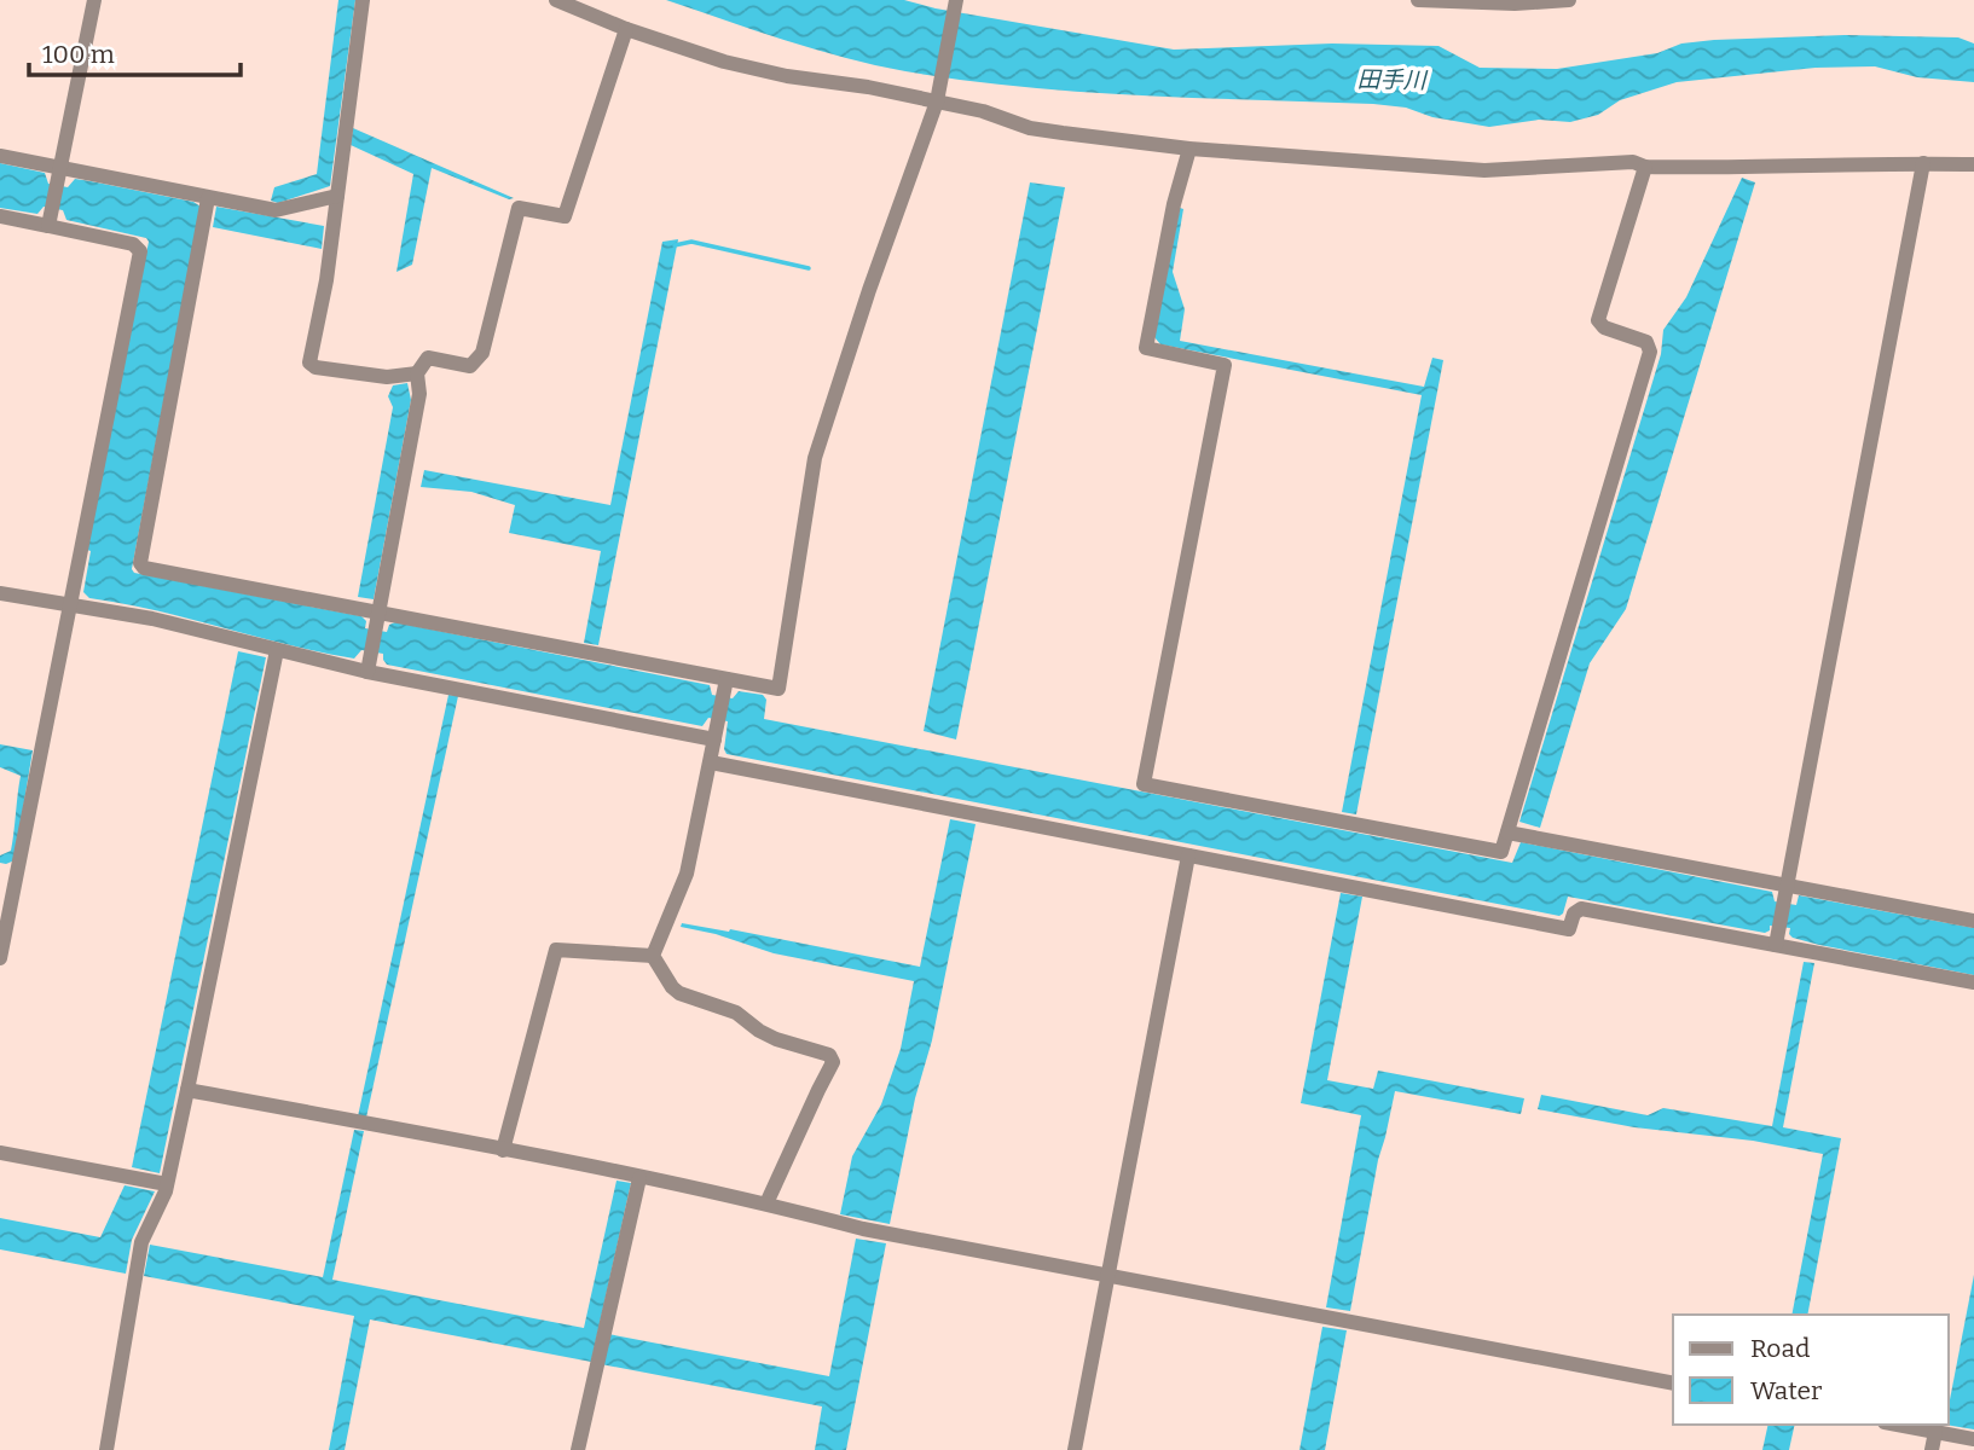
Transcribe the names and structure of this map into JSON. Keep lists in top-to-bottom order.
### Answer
{
  "water": ["田手川"],
  "legend": ["Road", "Water"],
  "scale_bar": "100 m"
}
